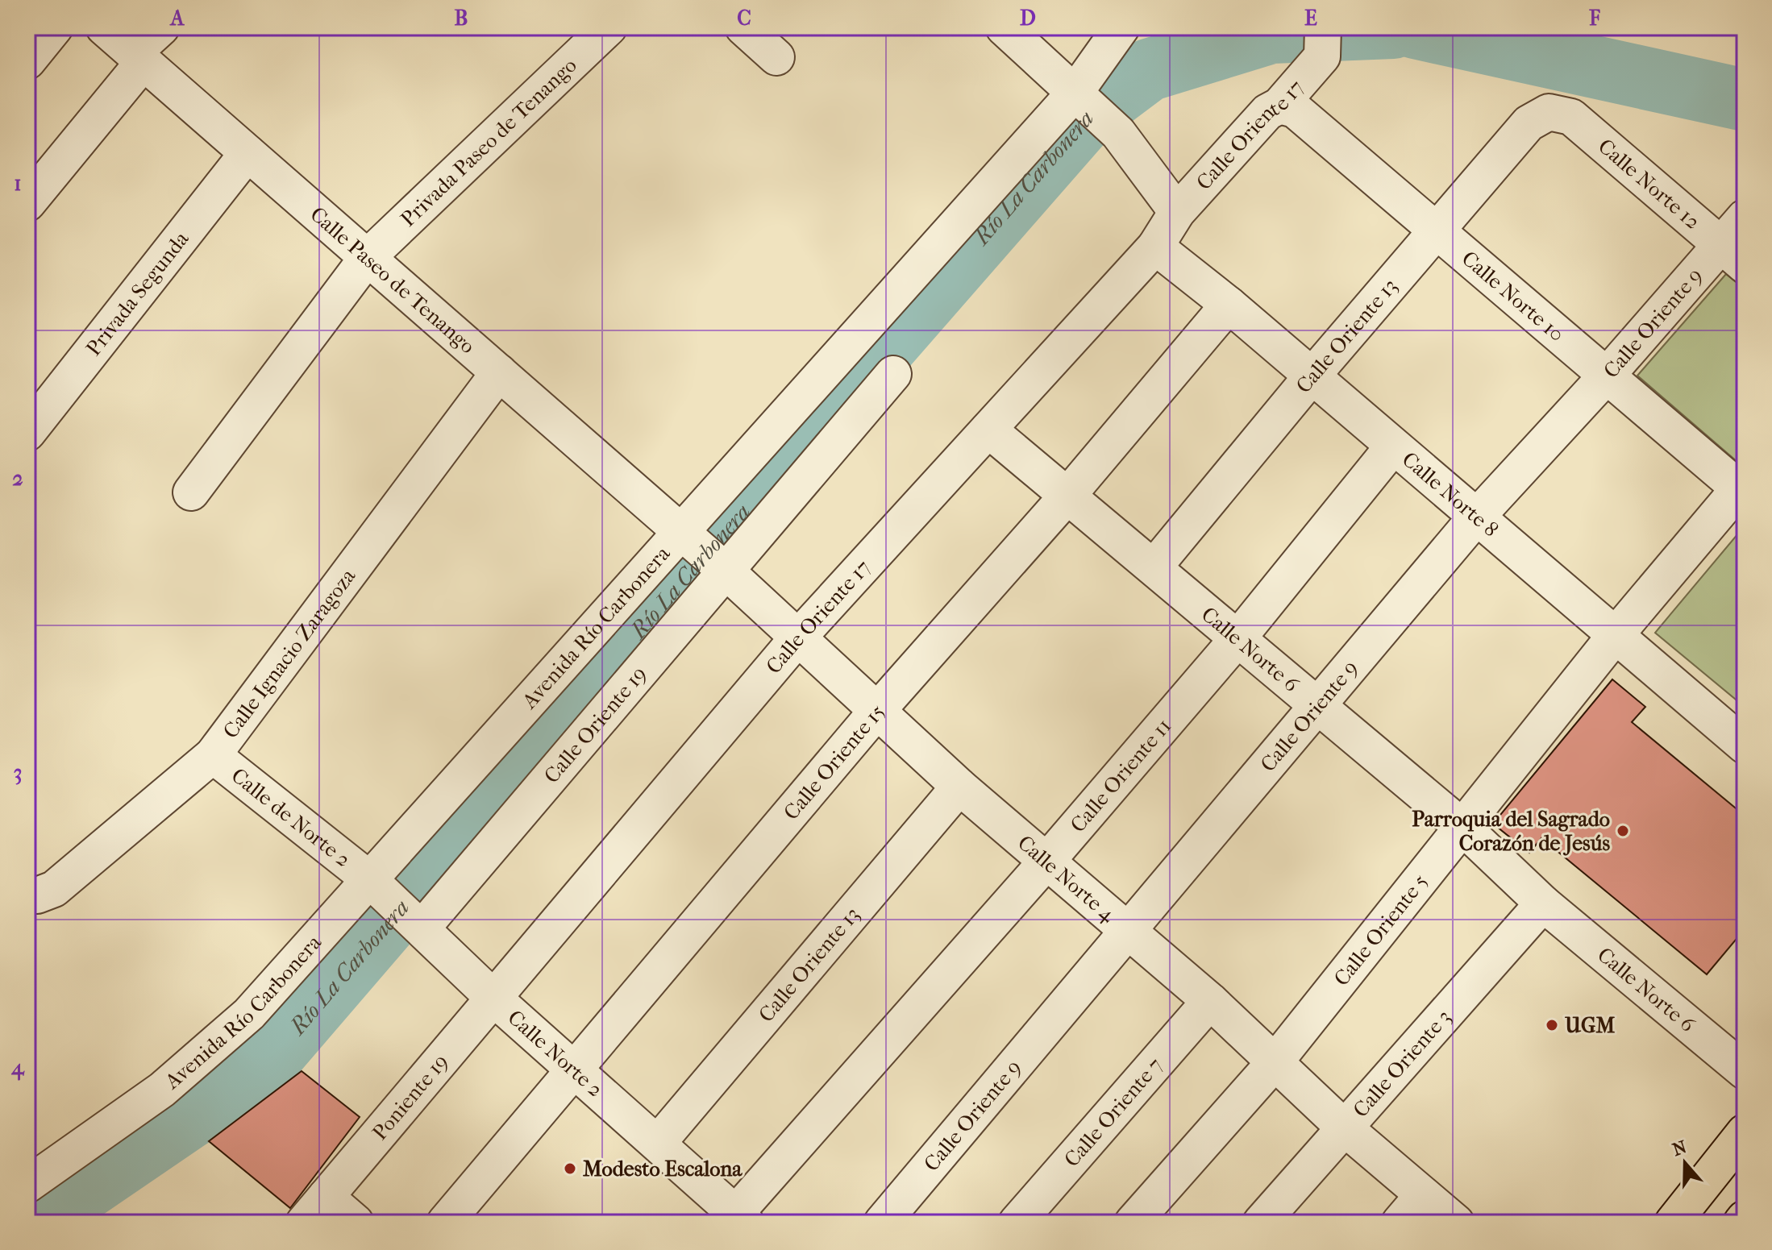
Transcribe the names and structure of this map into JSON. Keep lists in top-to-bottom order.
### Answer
{
  "streets": {
    "street": [
      "Calle Oriente 17",
      "Privada Paseo de Tenango",
      "Calle Norte 12",
      "Calle Paseo de Tenango",
      "Privada Segunda",
      "Calle Norte 10",
      "Calle Oriente 9",
      "Calle Oriente 13",
      "Calle Norte 8",
      "Avenida Río Carbonera",
      "Calle Norte 6",
      "Calle Ignacio Zaragoza",
      "Calle Oriente 19",
      "Calle Oriente 15",
      "Calle Oriente 11",
      "Calle de Norte 2",
      "Calle Norte 4",
      "Calle Oriente 5",
      "Calle Norte 2",
      "Calle Oriente 3",
      "Poniente 19",
      "Calle Oriente 7"
    ]
  },
  "crossings": [
    ["Calle Oriente 17", "Calle Norte 10"],
    ["Calle Oriente 17", "Calle Norte 8"],
    ["Calle Oriente 17", "Calle Norte 6"],
    ["Calle Oriente 17", "Calle Norte 4"],
    ["Calle Oriente 17", "Calle Norte 2"],
    ["Calle Oriente 17", "Poniente 19"],
    ["Privada Paseo de Tenango", "Calle Paseo de Tenango"],
    ["Calle Norte 12", "Calle Oriente 9"],
    ["Calle Norte 12", "Calle Oriente 13"],
    ["Calle Paseo de Tenango", "Privada Segunda"],
    ["Calle Paseo de Tenango", "Avenida Río Carbonera"],
    ["Calle Paseo de Tenango", "Calle Ignacio Zaragoza"],
    ["Calle Paseo de Tenango", "Calle Norte 4"],
    ["Calle Norte 10", "Calle Oriente 9"],
    ["Calle Norte 10", "Calle Oriente 13"],
    ["Calle Norte 10", "Calle Oriente 5"],
    ["Calle Oriente 9", "Calle Norte 8"],
    ["Calle Oriente 9", "Calle Norte 6"],
    ["Calle Oriente 9", "Calle Norte 4"],
    ["Calle Oriente 13", "Calle Norte 8"],
    ["Calle Oriente 13", "Calle Norte 6"],
    ["Calle Oriente 13", "Calle Norte 4"],
    ["Calle Oriente 13", "Calle Norte 2"],
    ["Calle Norte 8", "Calle Oriente 15"],
    ["Calle Norte 8", "Calle Oriente 11"],
    ["Calle Norte 8", "Calle Oriente 5"],
    ["Avenida Río Carbonera", "Calle de Norte 2"],
    ["Avenida Río Carbonera", "Calle Norte 4"],
    ["Avenida Río Carbonera", "Calle Norte 2"],
    ["Calle Norte 6", "Calle Oriente 15"],
    ["Calle Norte 6", "Calle Oriente 11"],
    ["Calle Norte 6", "Calle Oriente 5"],
    ["Calle Norte 6", "Calle Oriente 3"],
    ["Calle Ignacio Zaragoza", "Calle de Norte 2"],
    ["Calle Oriente 19", "Calle Norte 4"],
    ["Calle Oriente 19", "Calle Norte 2"],
    ["Calle Oriente 15", "Calle Norte 4"],
    ["Calle Oriente 15", "Calle Norte 2"],
    ["Calle Oriente 11", "Calle Norte 4"],
    ["Calle Oriente 11", "Calle Norte 2"],
    ["Calle de Norte 2", "Calle Norte 2"],
    ["Calle Norte 4", "Calle Oriente 5"],
    ["Calle Norte 4", "Calle Oriente 3"],
    ["Calle Norte 4", "Calle Oriente 7"],
    ["Calle Norte 2", "Poniente 19"]
  ],
  "water": ["Río La Carbonera"],
  "places": ["Parroquia del Sagrado Corazón de Jesús", "UGM", "Modesto Escalona"],
  "north": "top",
  "grid": {
    "columns": [
      "A",
      "B",
      "C",
      "D",
      "E",
      "F"
    ],
    "rows": [
      "1",
      "2",
      "3",
      "4"
    ]
  }
}
